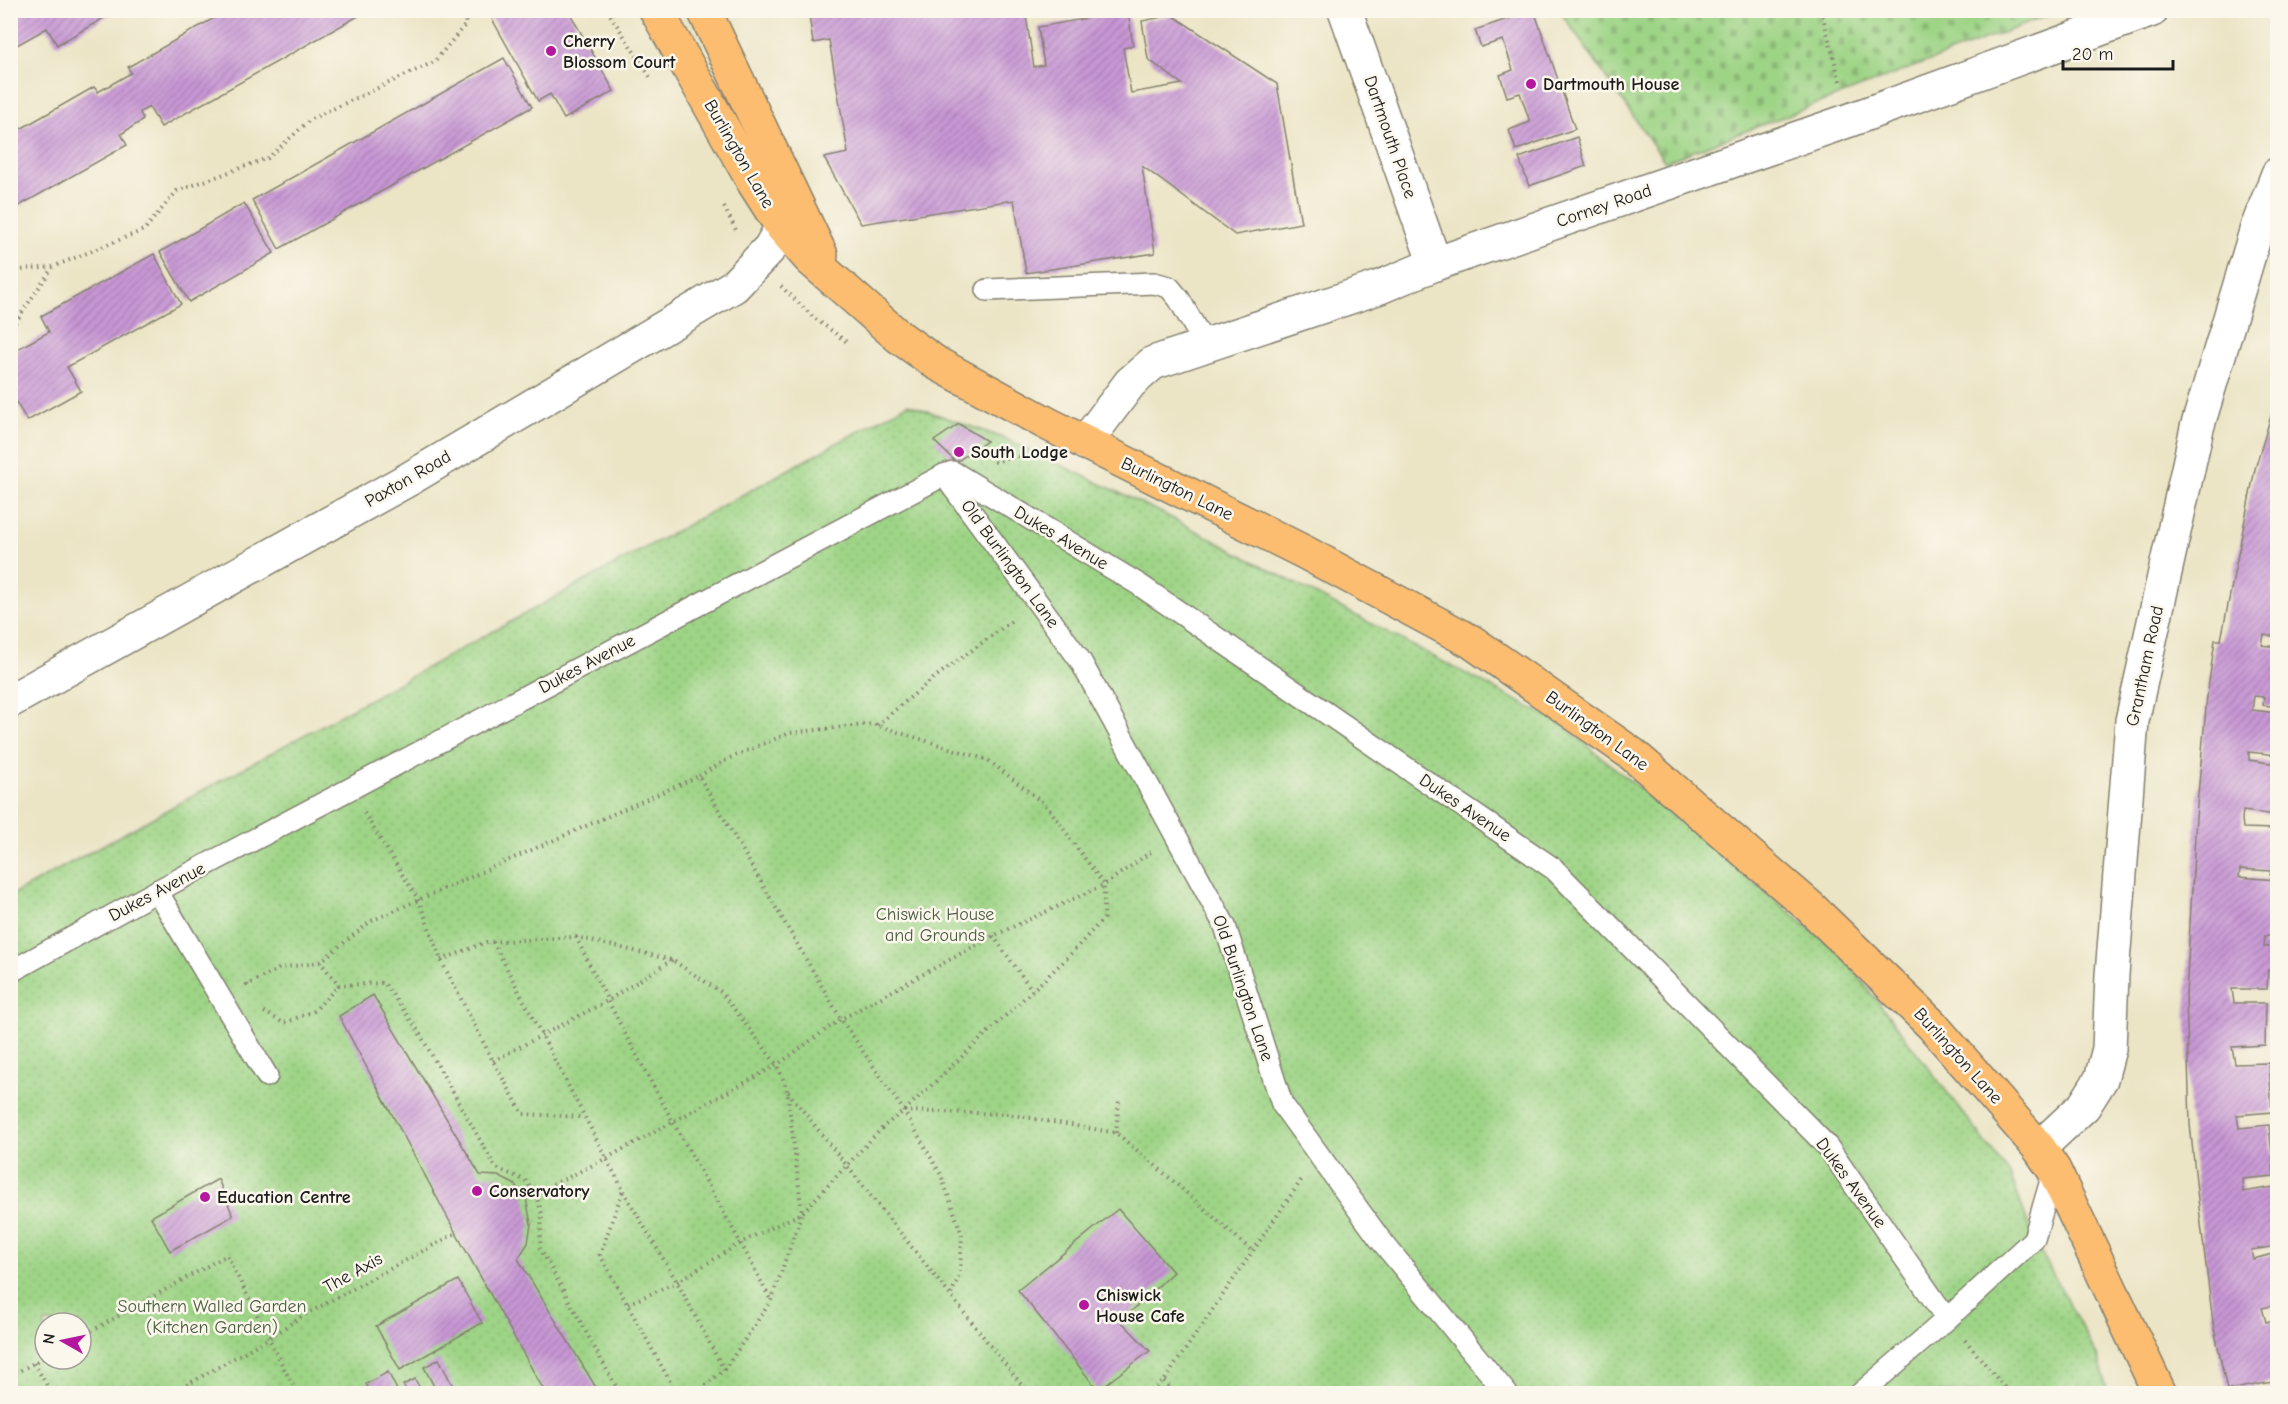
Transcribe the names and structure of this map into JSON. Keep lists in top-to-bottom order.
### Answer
{
  "streets": {
    "highway": ["Burlington Lane"],
    "street": [
      "Dartmouth Place",
      "Corney Road",
      "Paxton Road",
      "Grantham Road"
    ],
    "lane": ["Dukes Avenue", "Old Burlington Lane"],
    "path": ["The Axis"]
  },
  "crossings": [
    ["Dartmouth Place", "Corney Road"],
    ["Burlington Lane", "Corney Road"],
    ["Burlington Lane", "Paxton Road"],
    ["Burlington Lane", "Grantham Road"],
    ["Dukes Avenue", "Old Burlington Lane"]
  ],
  "parks": ["Chiswick House and Grounds", "Southern Walled Garden (Kitchen Garden)"],
  "places": [
    "Cherry Blossom Court",
    "Dartmouth House",
    "South Lodge",
    "Conservatory",
    "Education Centre",
    "Chiswick House Cafe"
  ],
  "scale_bar": "20 m",
  "north": "left"
}
